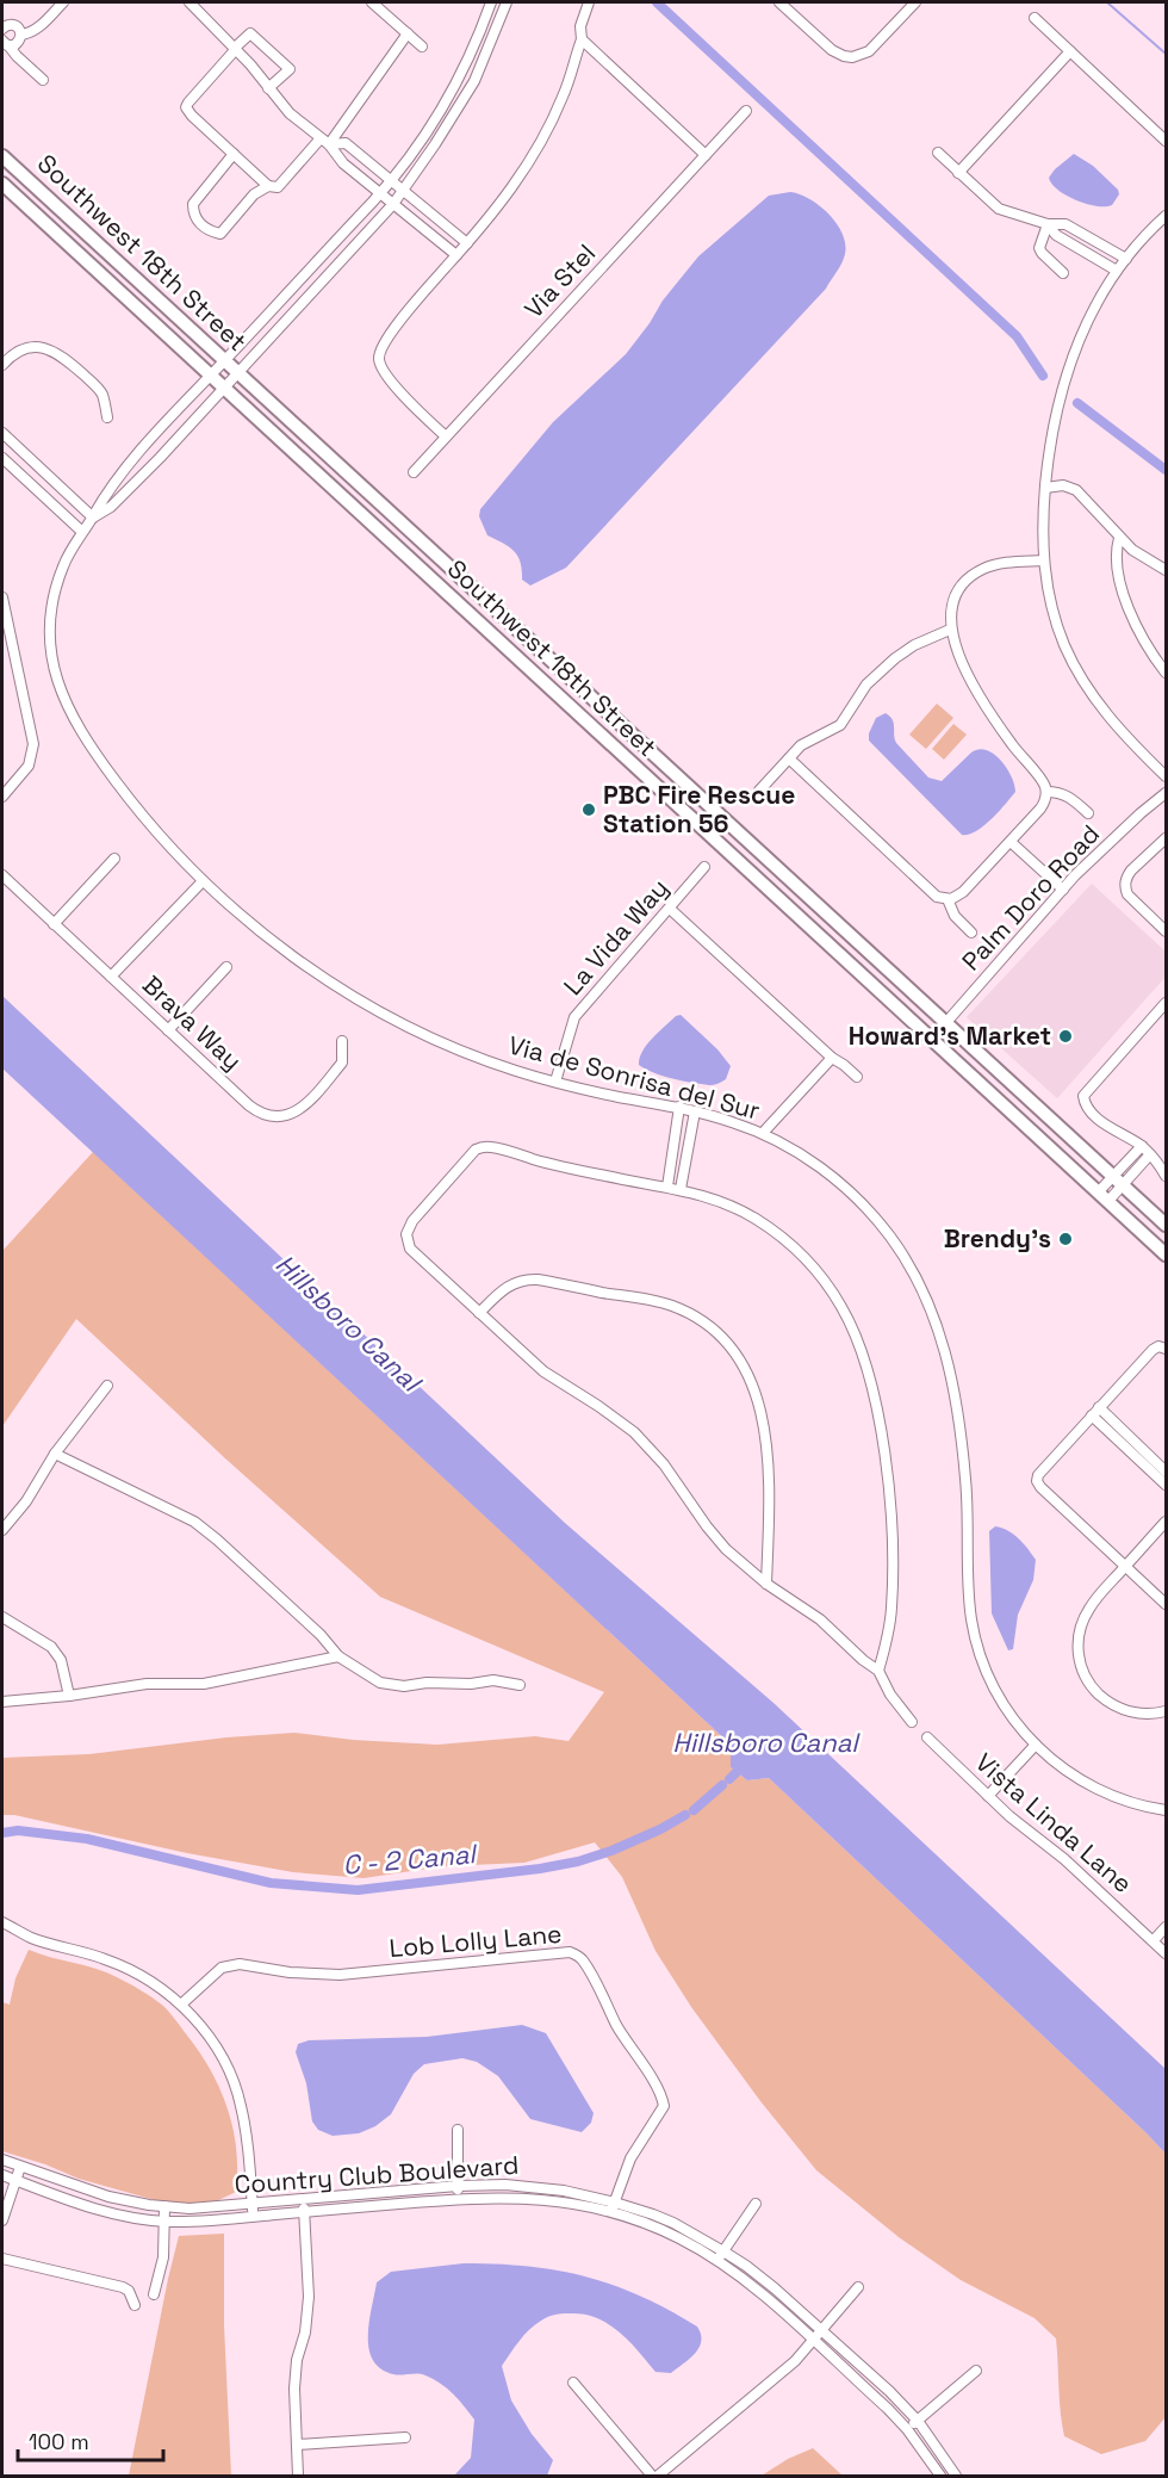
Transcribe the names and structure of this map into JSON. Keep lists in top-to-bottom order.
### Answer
{
  "streets": {
    "main road": ["Southwest 18th Street"],
    "street": [
      "Via Stel",
      "Palm Doro Road",
      "La Vida Way",
      "Brava Way",
      "Via de Sonrisa del Sur",
      "Vista Linda Lane",
      "Lob Lolly Lane",
      "Country Club Boulevard"
    ]
  },
  "crossings": [
    ["Southwest 18th Street", "Palm Doro Road"],
    ["Southwest 18th Street", "Via de Sonrisa del Sur"],
    ["La Vida Way", "Via de Sonrisa del Sur"],
    ["Lob Lolly Lane", "Country Club Boulevard"]
  ],
  "water": ["Hillsboro Canal", "C - 2 Canal"],
  "places": ["PBC Fire Rescue Station 56", "Howard's Market", "Brendy's"],
  "scale_bar": "100 m"
}
